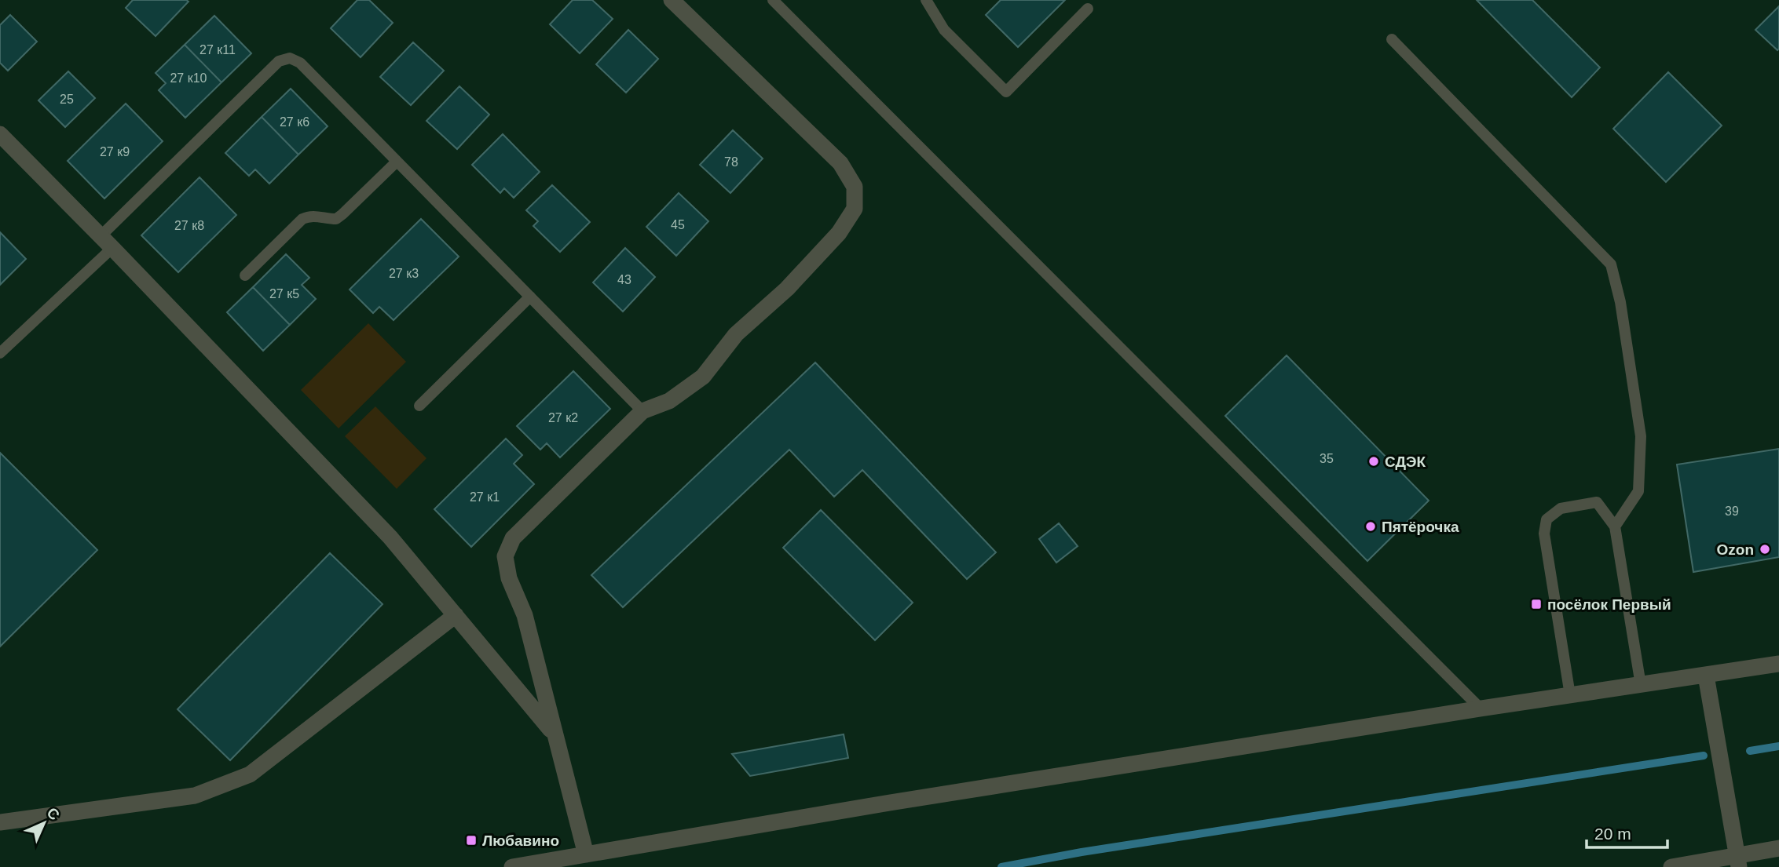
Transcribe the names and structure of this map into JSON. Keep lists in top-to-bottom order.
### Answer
{
  "places": {
    "other": ["СДЭК", "Пятёрочка", "Ozon"],
    "transit": ["посёлок Первый", "Любавино"]
  },
  "house_numbers": [
    "27 к11",
    "27 к10",
    "25",
    "27 к6",
    "27 к9",
    "78",
    "45",
    "27 к8",
    "27 к3",
    "43",
    "27 к5",
    "27 к2",
    "35",
    "27 к1",
    "39"
  ],
  "scale_bar": "20 m",
  "north": "top right"
}
